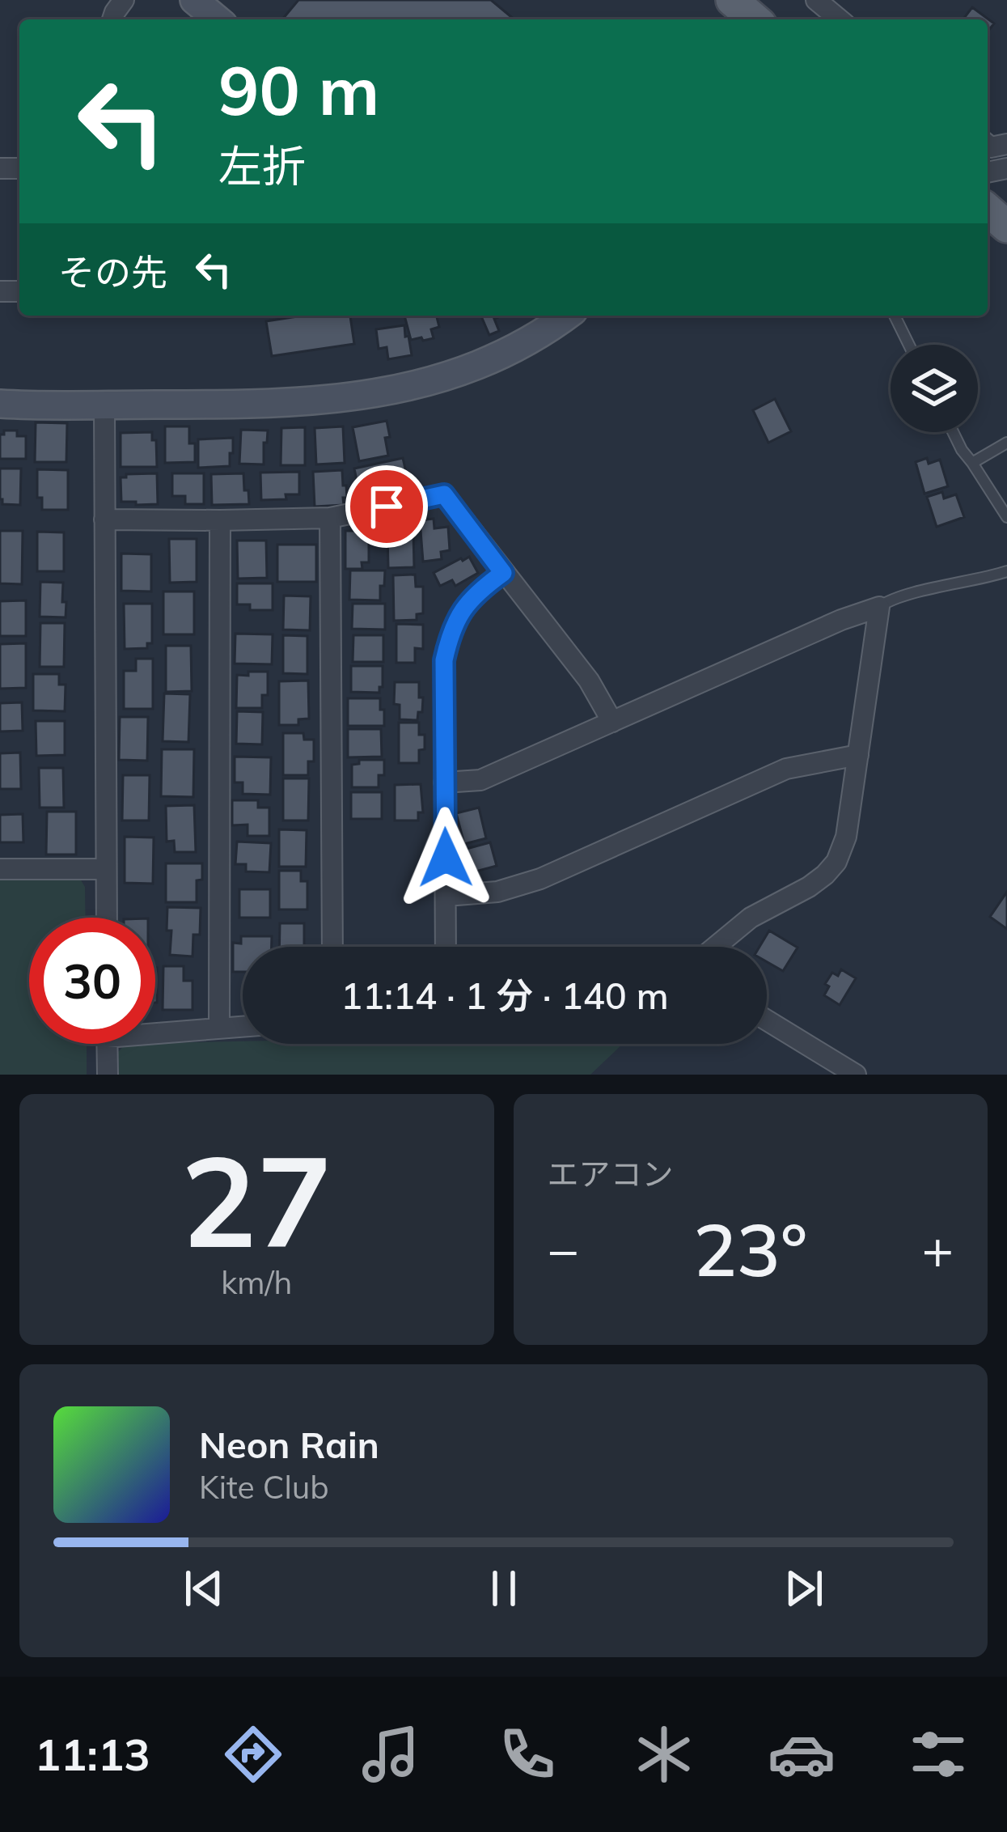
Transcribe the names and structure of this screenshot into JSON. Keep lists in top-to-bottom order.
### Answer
{
  "page": {
    "turn": ["90 m", "左折"],
    "then": "その先",
    "limit": "30",
    "trip": "11:14 · 1 分 · 140 m",
    "tile": [
      ["27", "km/h"],
      "エアコン"
    ],
    "heat": ["−", "23°", "+"],
    "song": ["Neon Rain", "Kite Club"],
    "tabs": "11:13"
  }
}
